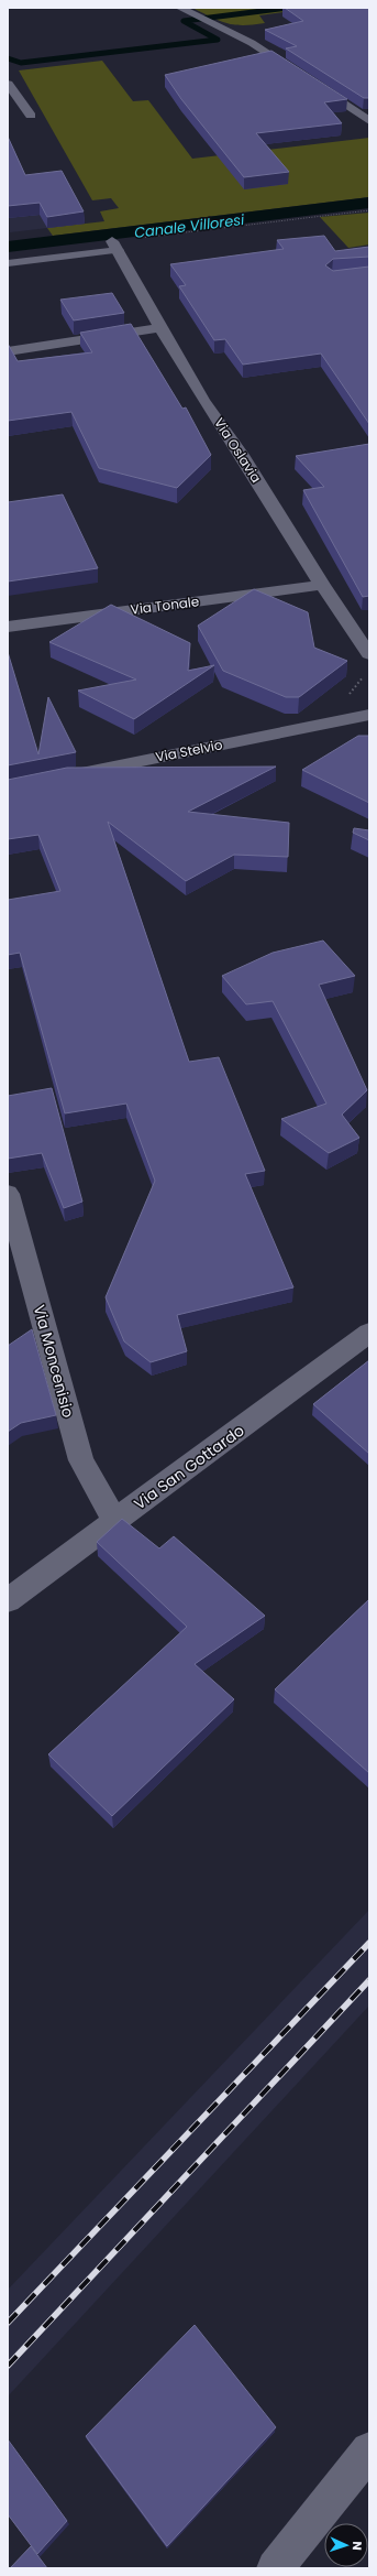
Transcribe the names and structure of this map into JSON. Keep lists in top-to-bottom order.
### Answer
{
  "streets": {
    "street": [
      "Via Oslavia",
      "Via Tonale",
      "Via Stelvio",
      "Via Moncenisio",
      "Via San Gottardo"
    ]
  },
  "crossings": [
    ["Via Oslavia", "Via Tonale"],
    ["Via Moncenisio", "Via San Gottardo"]
  ],
  "water": ["Canale Villoresi"],
  "north": "right"
}
